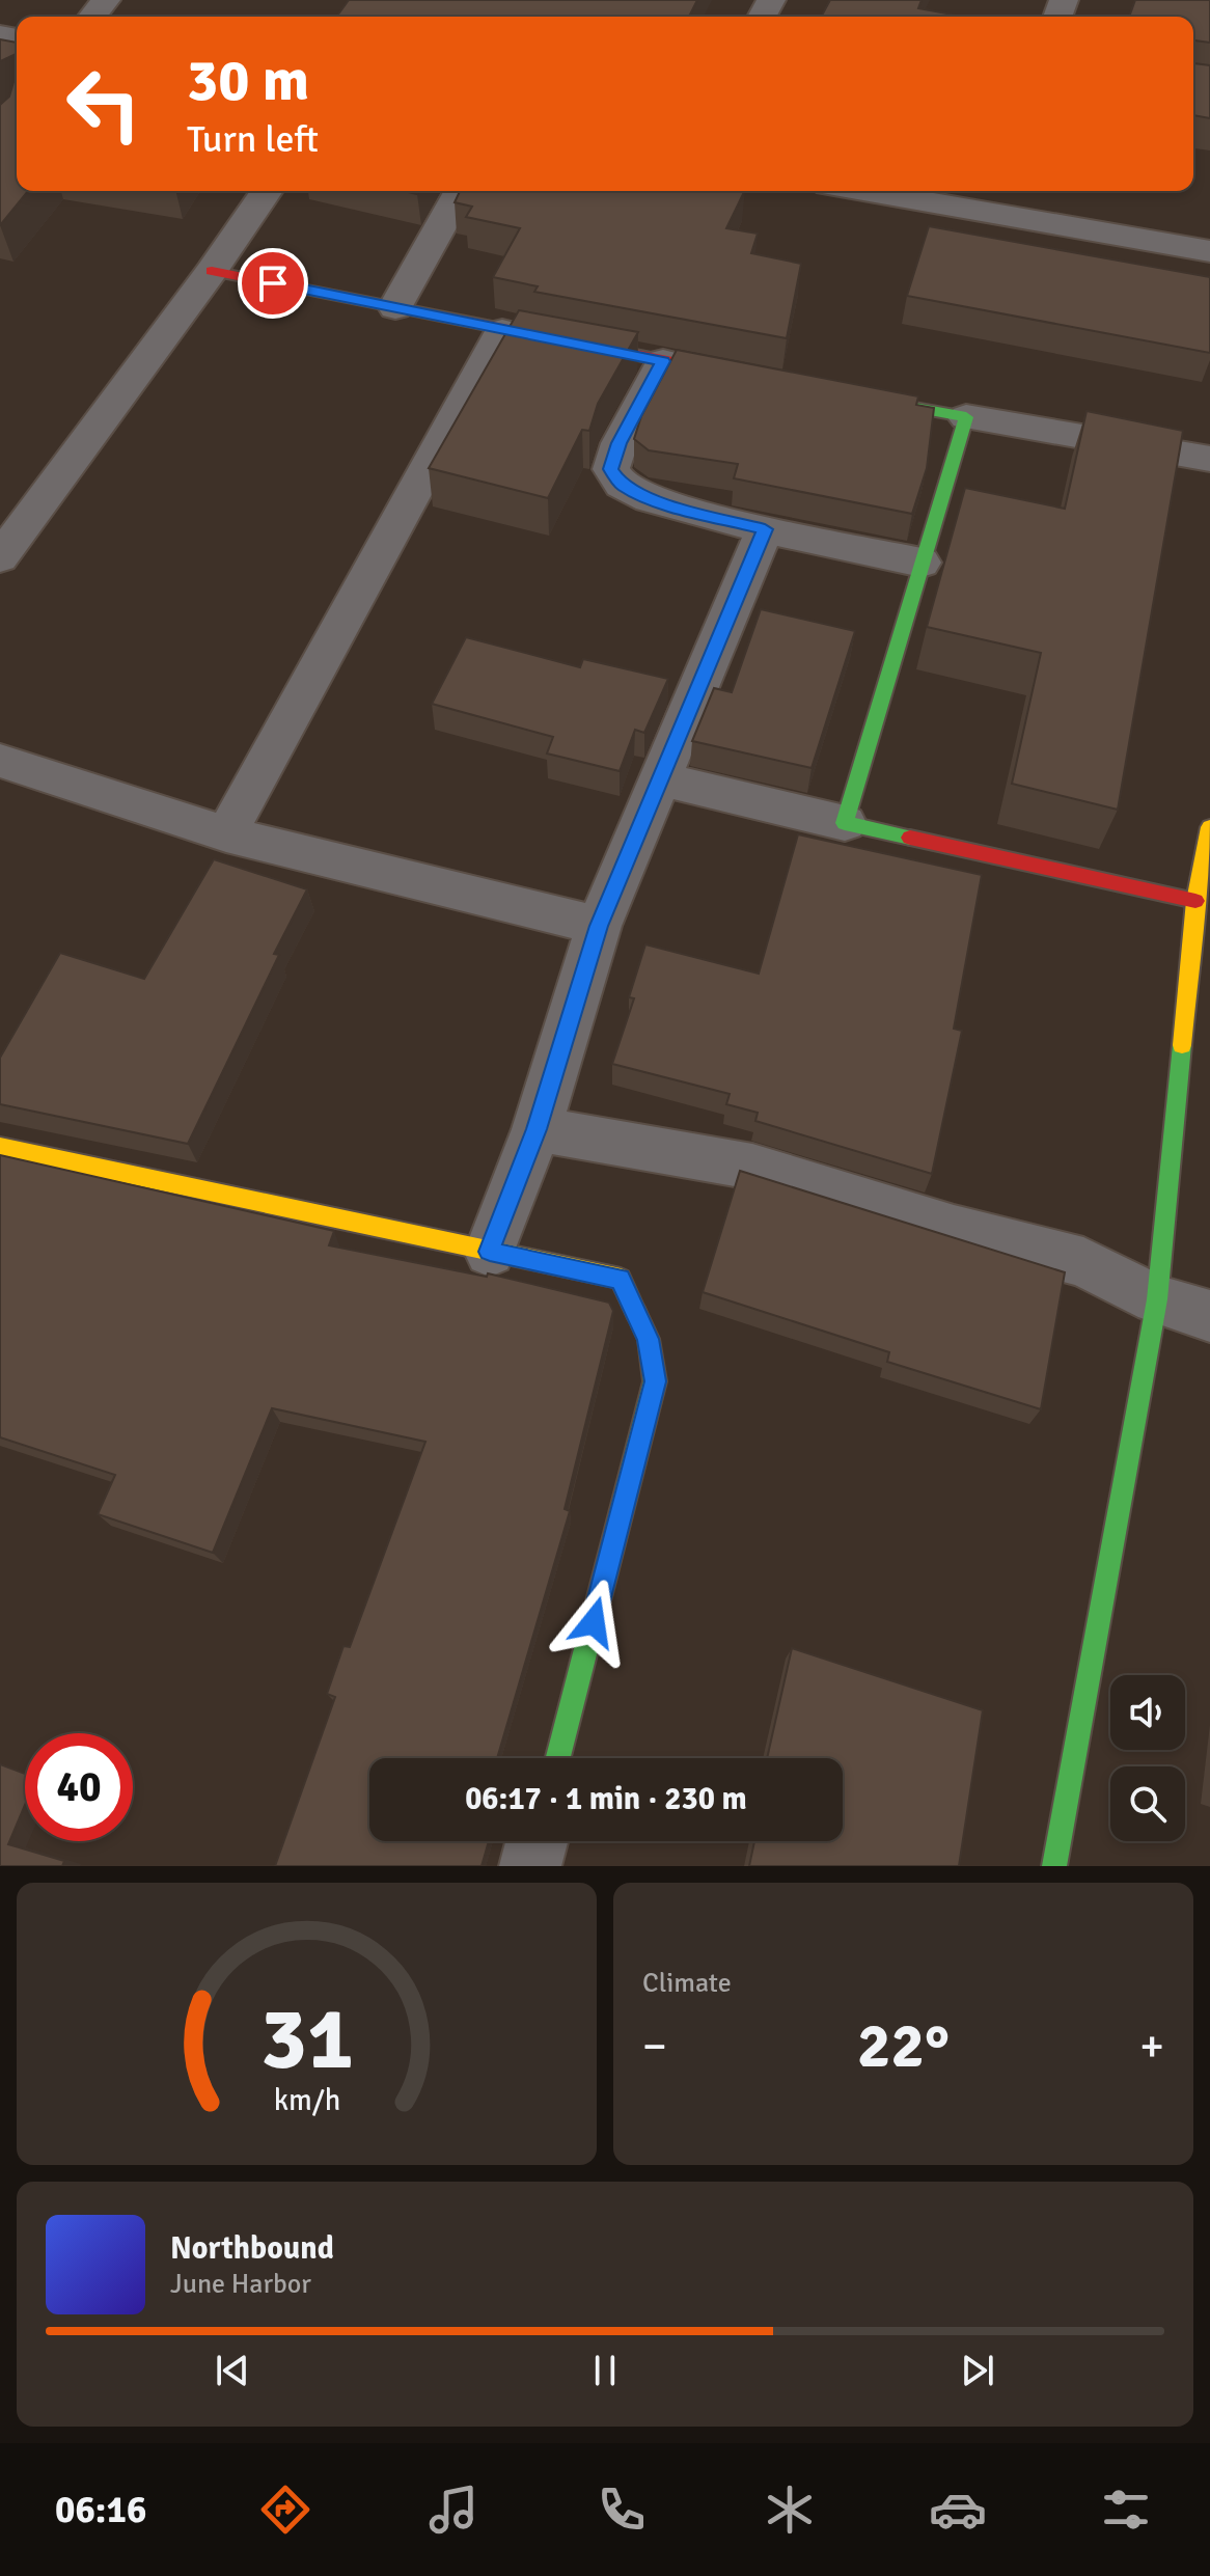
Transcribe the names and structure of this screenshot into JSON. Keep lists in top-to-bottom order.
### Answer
{
  "page": {
    "turn": ["30 m", "Turn left"],
    "limit": "40",
    "trip": "06:17 · 1 min · 230 m",
    "tile": "Climate",
    "heat": ["−", "22°", "+"],
    "song": ["Northbound", "June Harbor"],
    "tabs": "06:16",
    "gauge": ["31", "km/h"]
  }
}
